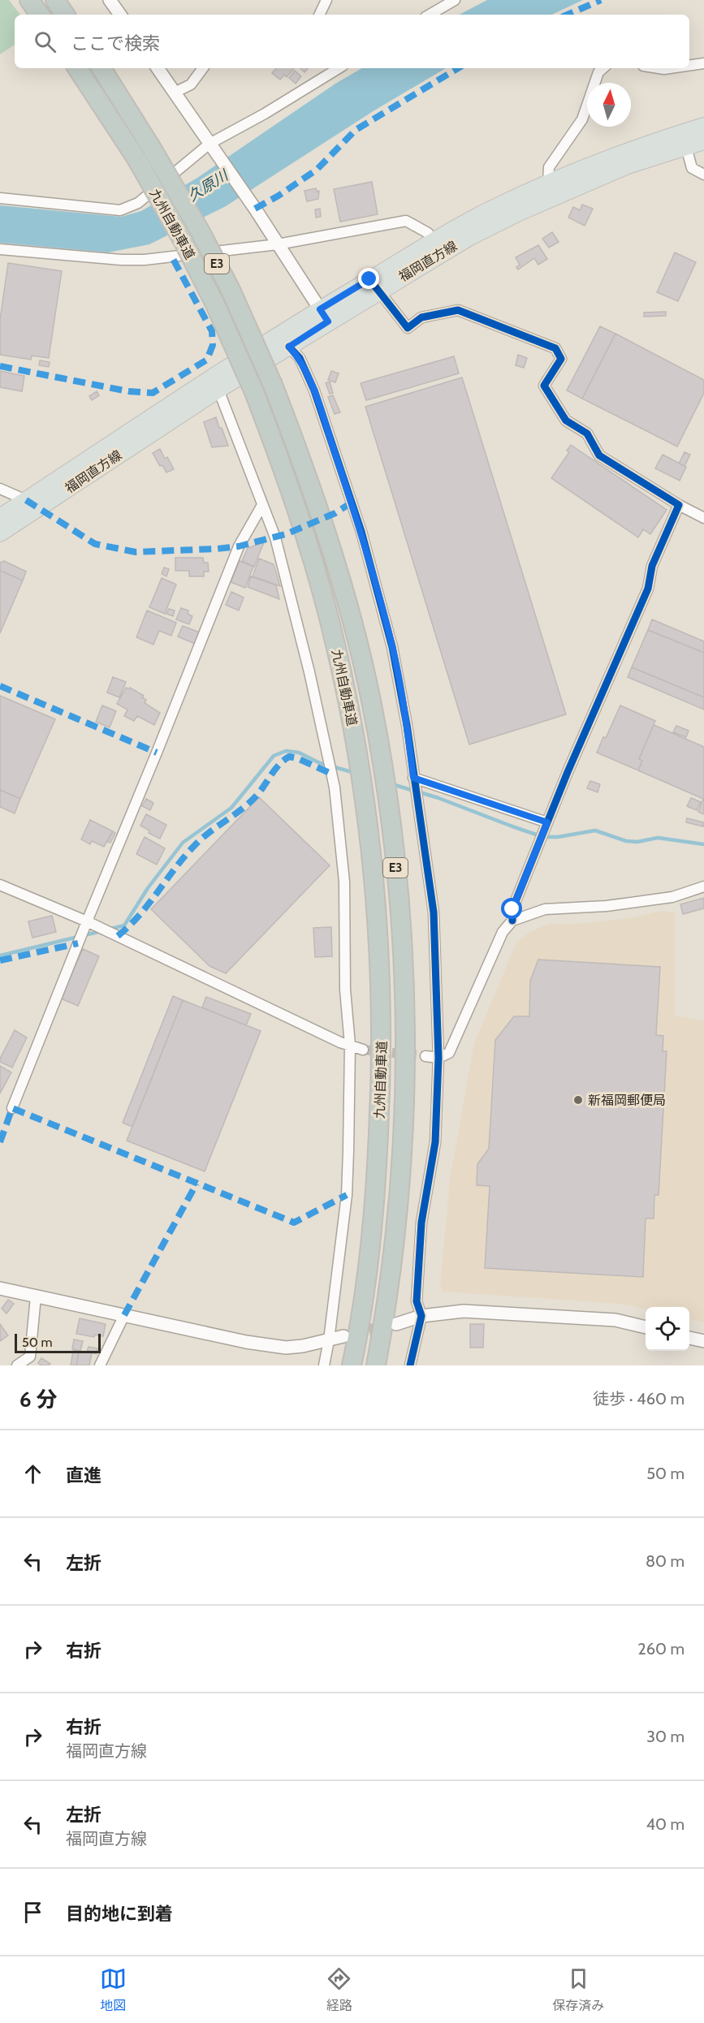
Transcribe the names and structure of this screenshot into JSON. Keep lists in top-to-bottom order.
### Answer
{
  "streets": {
    "highway": ["九州自動車道", "E3"],
    "main road": ["福岡直方線"]
  },
  "water": ["久原川"],
  "places": ["新福岡郵便局"],
  "scale_bar": "50 m",
  "north": "top",
  "page": {
    "search": "ここで検索",
    "scale": "50 m",
    "heading": ["6 分", "徒歩 · 460 m"],
    "list": [
      ["直進", "50 m"],
      ["左折", "80 m"],
      ["右折", "260 m"],
      ["右折", "福岡直方線", "30 m"],
      ["左折", "福岡直方線", "40 m"],
      "目的地に到着"
    ],
    "nav": ["地図", "経路", "保存済み"]
  }
}
